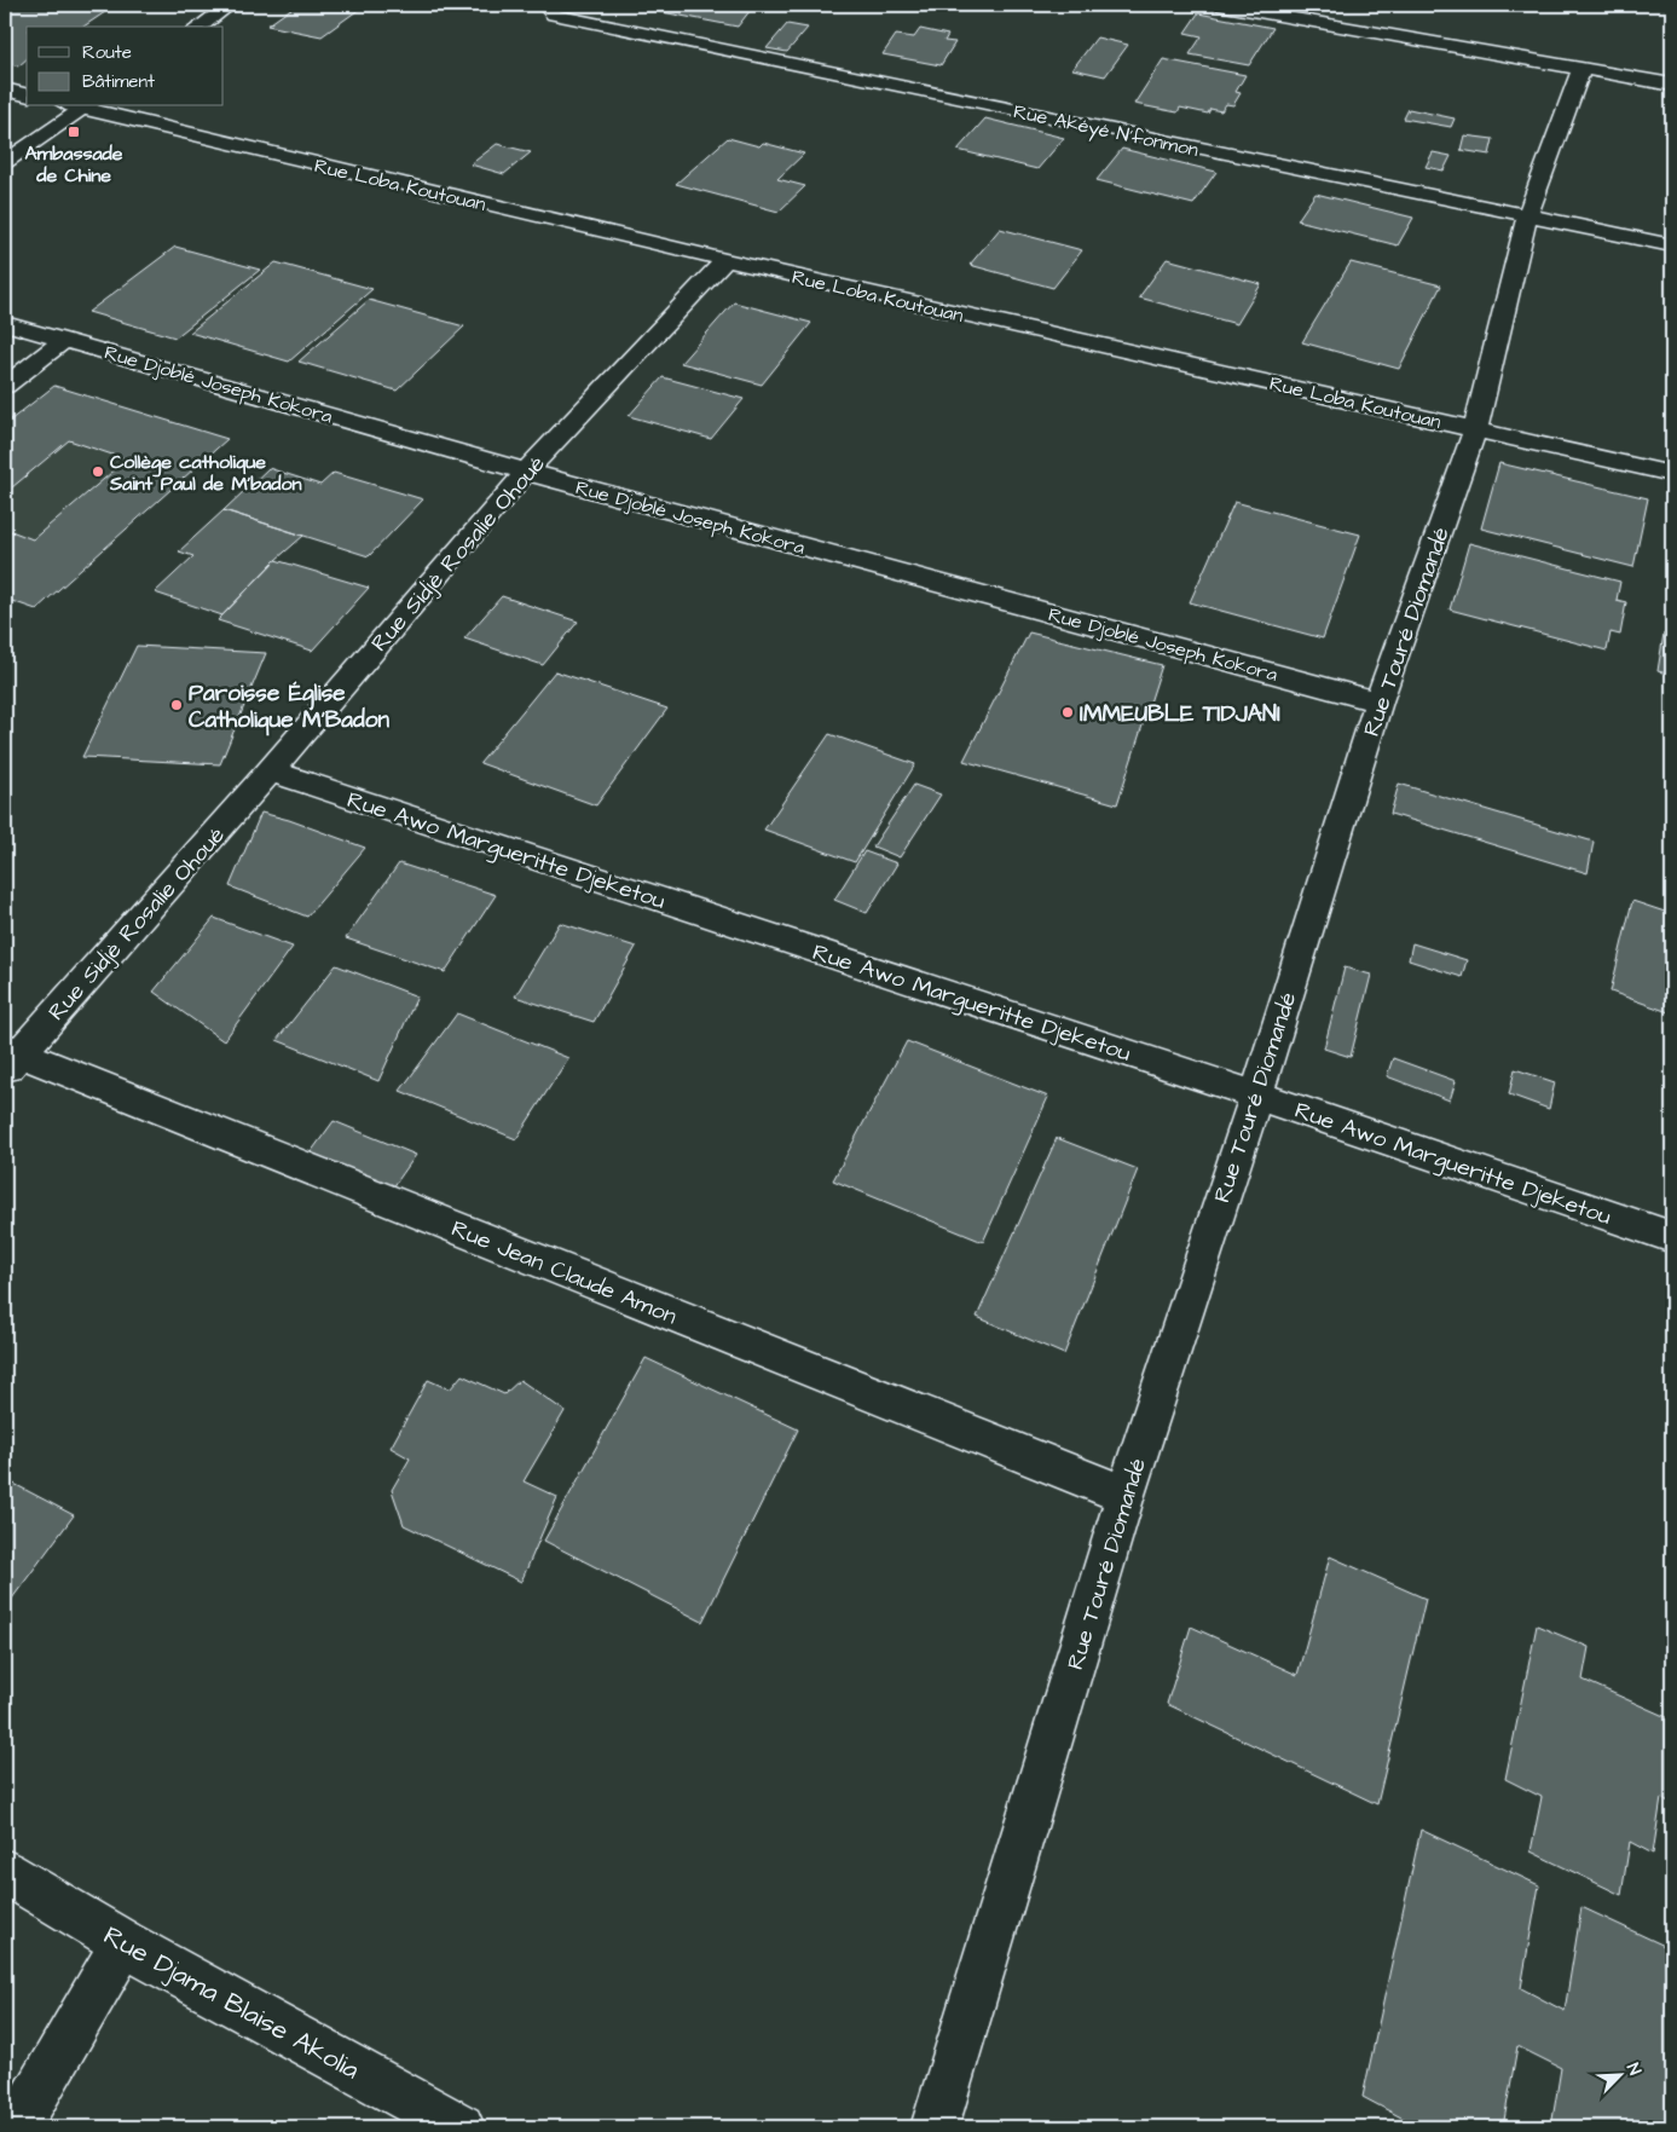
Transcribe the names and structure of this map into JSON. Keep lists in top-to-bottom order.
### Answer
{
  "streets": {
    "street": [
      "Rue Akéyé N'fonmon",
      "Rue Loba Koutouan",
      "Rue Djoblé Joseph Kokora",
      "Rue Sidjè Rosalie Ohoué",
      "Rue Touré Diomandé",
      "Rue Awo Margueritte Djeketou",
      "Rue Jean Claude Amon",
      "Rue Djama Blaise Akolia"
    ]
  },
  "crossings": [
    ["Rue Akéyé N'fonmon", "Rue Touré Diomandé"],
    ["Rue Loba Koutouan", "Rue Sidjè Rosalie Ohoué"],
    ["Rue Loba Koutouan", "Rue Touré Diomandé"],
    ["Rue Djoblé Joseph Kokora", "Rue Sidjè Rosalie Ohoué"],
    ["Rue Djoblé Joseph Kokora", "Rue Touré Diomandé"],
    ["Rue Sidjè Rosalie Ohoué", "Rue Awo Margueritte Djeketou"],
    ["Rue Sidjè Rosalie Ohoué", "Rue Jean Claude Amon"],
    ["Rue Touré Diomandé", "Rue Awo Margueritte Djeketou"],
    ["Rue Touré Diomandé", "Rue Jean Claude Amon"]
  ],
  "places": {
    "transit": ["Ambassade de Chine"],
    "other": ["Collège catholique Saint Paul de M'badon", "Paroisse Église Catholique M’Badon", "IMMEUBLE TIDJANI"]
  },
  "legend": ["Route", "Bâtiment"],
  "north": "top right"
}
